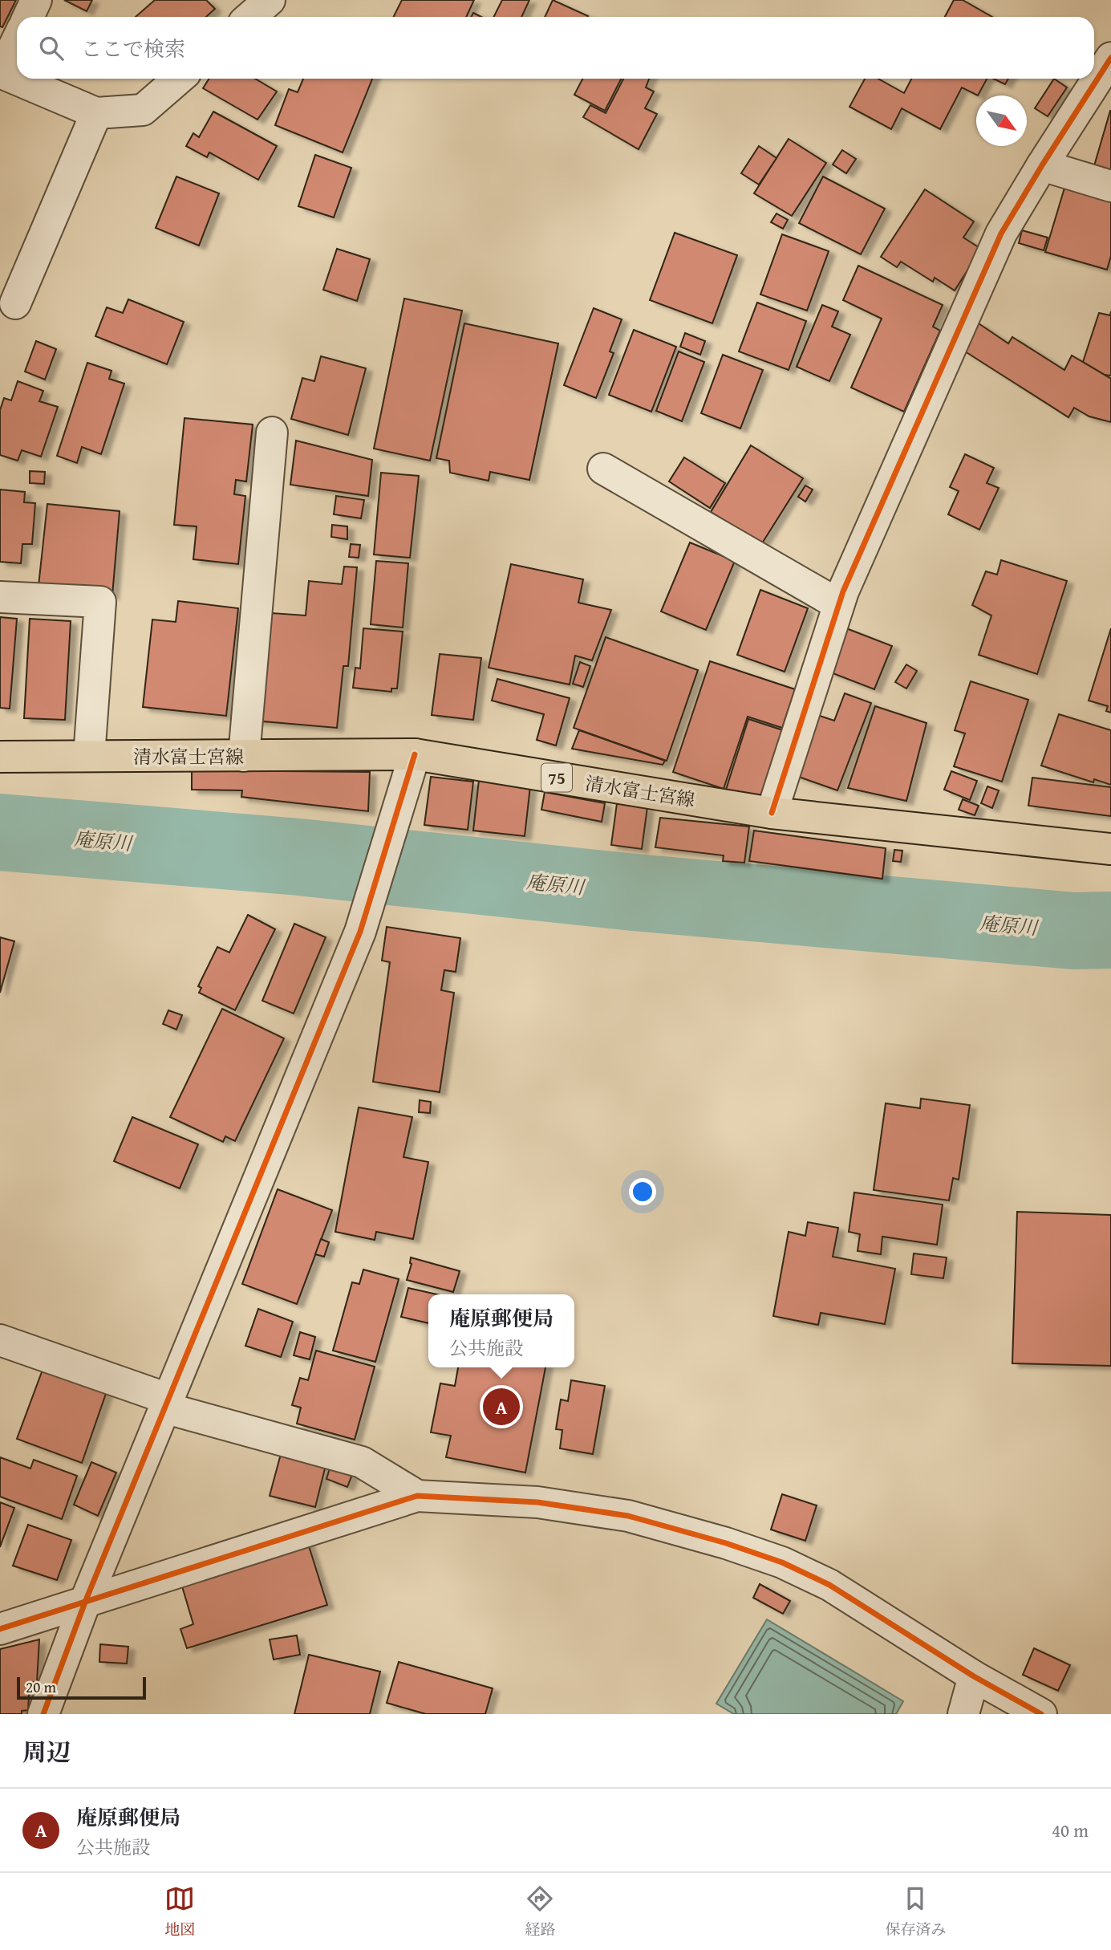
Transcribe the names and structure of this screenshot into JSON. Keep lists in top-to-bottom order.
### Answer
{
  "streets": {
    "main road": ["清水富士宮線", "75"]
  },
  "water": ["庵原川"],
  "scale_bar": "20 m",
  "north": "bottom right",
  "page": {
    "search": "ここで検索",
    "popup": ["庵原郵便局", "公共施設"],
    "pins": "A",
    "scale": "20 m",
    "heading": "周辺",
    "list": [
      {
        "mark": "A",
        "name": "庵原郵便局",
        "note": "公共施設",
        "value": "40 m"
      }
    ],
    "nav": ["地図", "経路", "保存済み"]
  }
}
